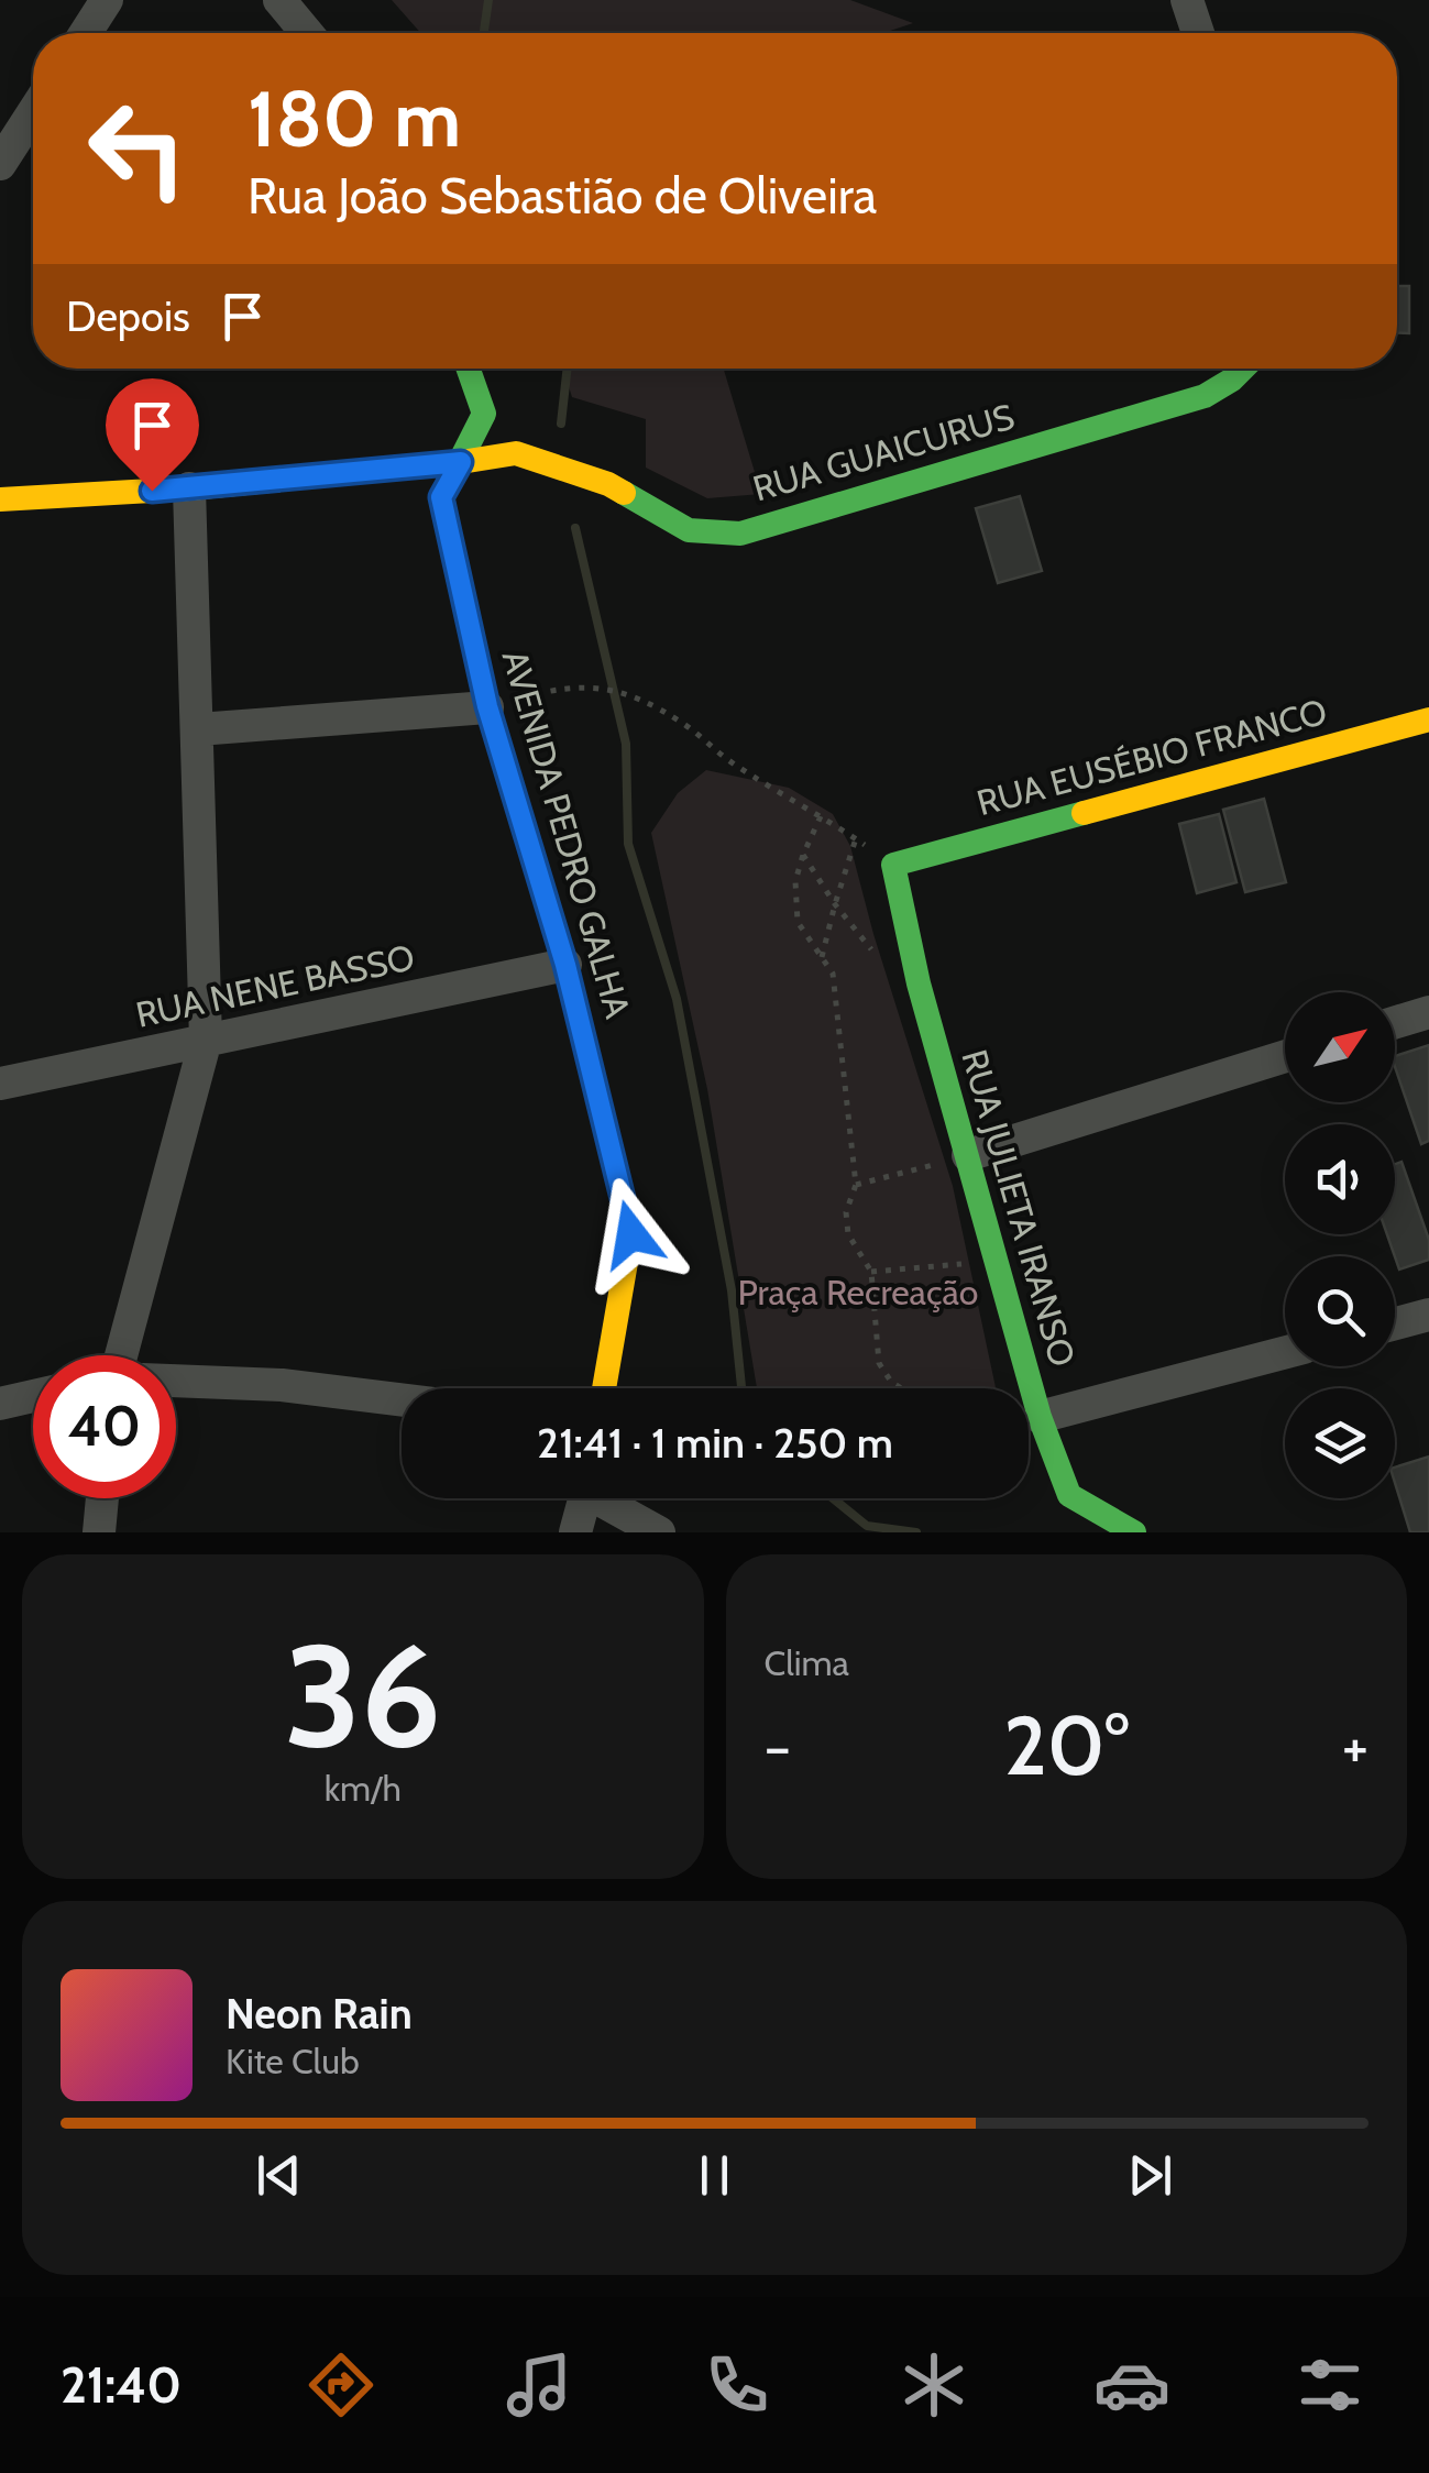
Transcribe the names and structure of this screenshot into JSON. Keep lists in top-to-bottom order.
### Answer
{
  "streets": {
    "street": [
      "RUA GUAICURUS",
      "RUA EUSÉBIO FRANCO",
      "AVENIDA PEDRO GALHA",
      "RUA NENE BASSO",
      "RUA JULIETA IRANSO"
    ]
  },
  "crossings": [
    ["RUA GUAICURUS", "AVENIDA PEDRO GALHA"],
    ["RUA EUSÉBIO FRANCO", "RUA JULIETA IRANSO"],
    ["AVENIDA PEDRO GALHA", "RUA NENE BASSO"]
  ],
  "parks": ["Praça Recreação"],
  "north": "top right",
  "page": {
    "turn": ["180 m", "Rua João Sebastião de Oliveira"],
    "then": "Depois",
    "limit": "40",
    "trip": "21:41 · 1 min · 250 m",
    "tile": [
      ["36", "km/h"],
      "Clima"
    ],
    "heat": ["−", "20°", "+"],
    "song": ["Neon Rain", "Kite Club"],
    "tabs": "21:40"
  }
}
